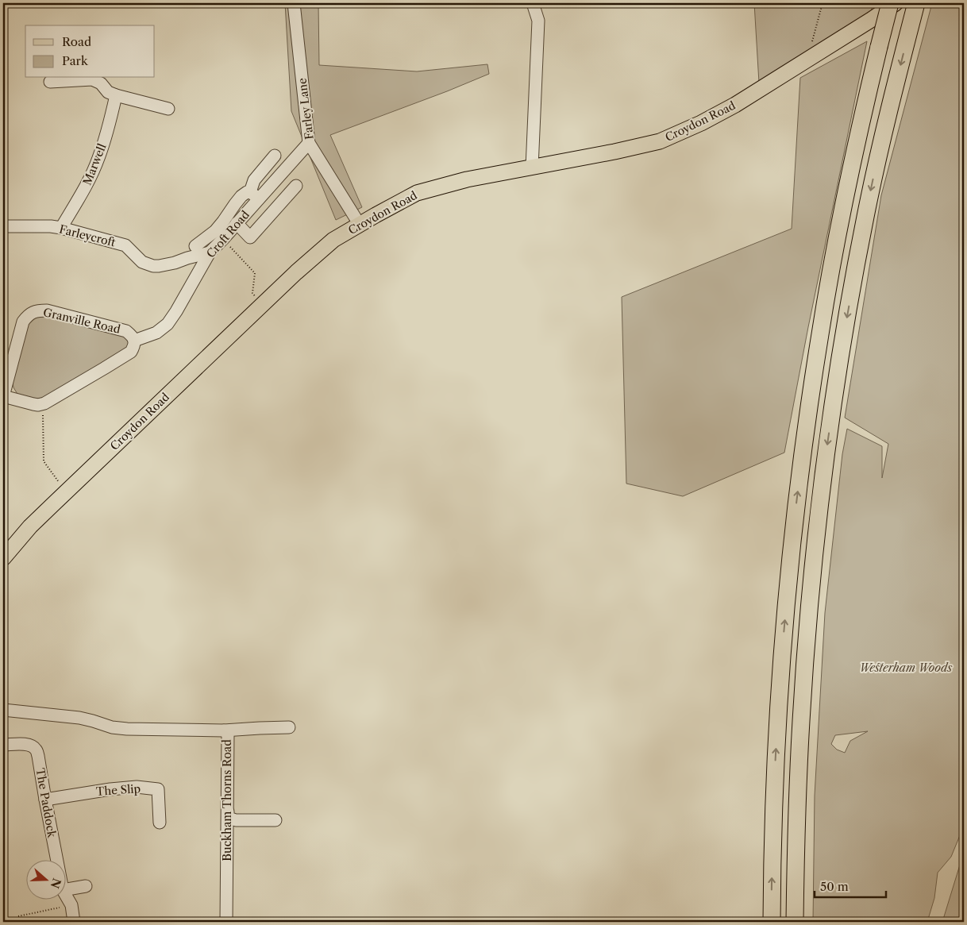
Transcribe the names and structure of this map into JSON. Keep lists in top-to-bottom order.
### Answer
{
  "streets": {
    "main road": ["Croydon Road"],
    "street": [
      "Farley Lane",
      "Marwell",
      "Croft Road",
      "Farleycroft",
      "Granville Road",
      "The Slip",
      "Buckham Thorns Road",
      "The Paddock"
    ]
  },
  "crossings": [
    ["Farley Lane", "Croydon Road"],
    ["Farley Lane", "Croft Road"],
    ["Marwell", "Farleycroft"],
    ["Croft Road", "Farleycroft"],
    ["Croft Road", "Granville Road"],
    ["The Slip", "The Paddock"]
  ],
  "parks": ["Westerham Woods"],
  "legend": ["Road", "Park"],
  "scale_bar": "50 m",
  "north": "right"
}
